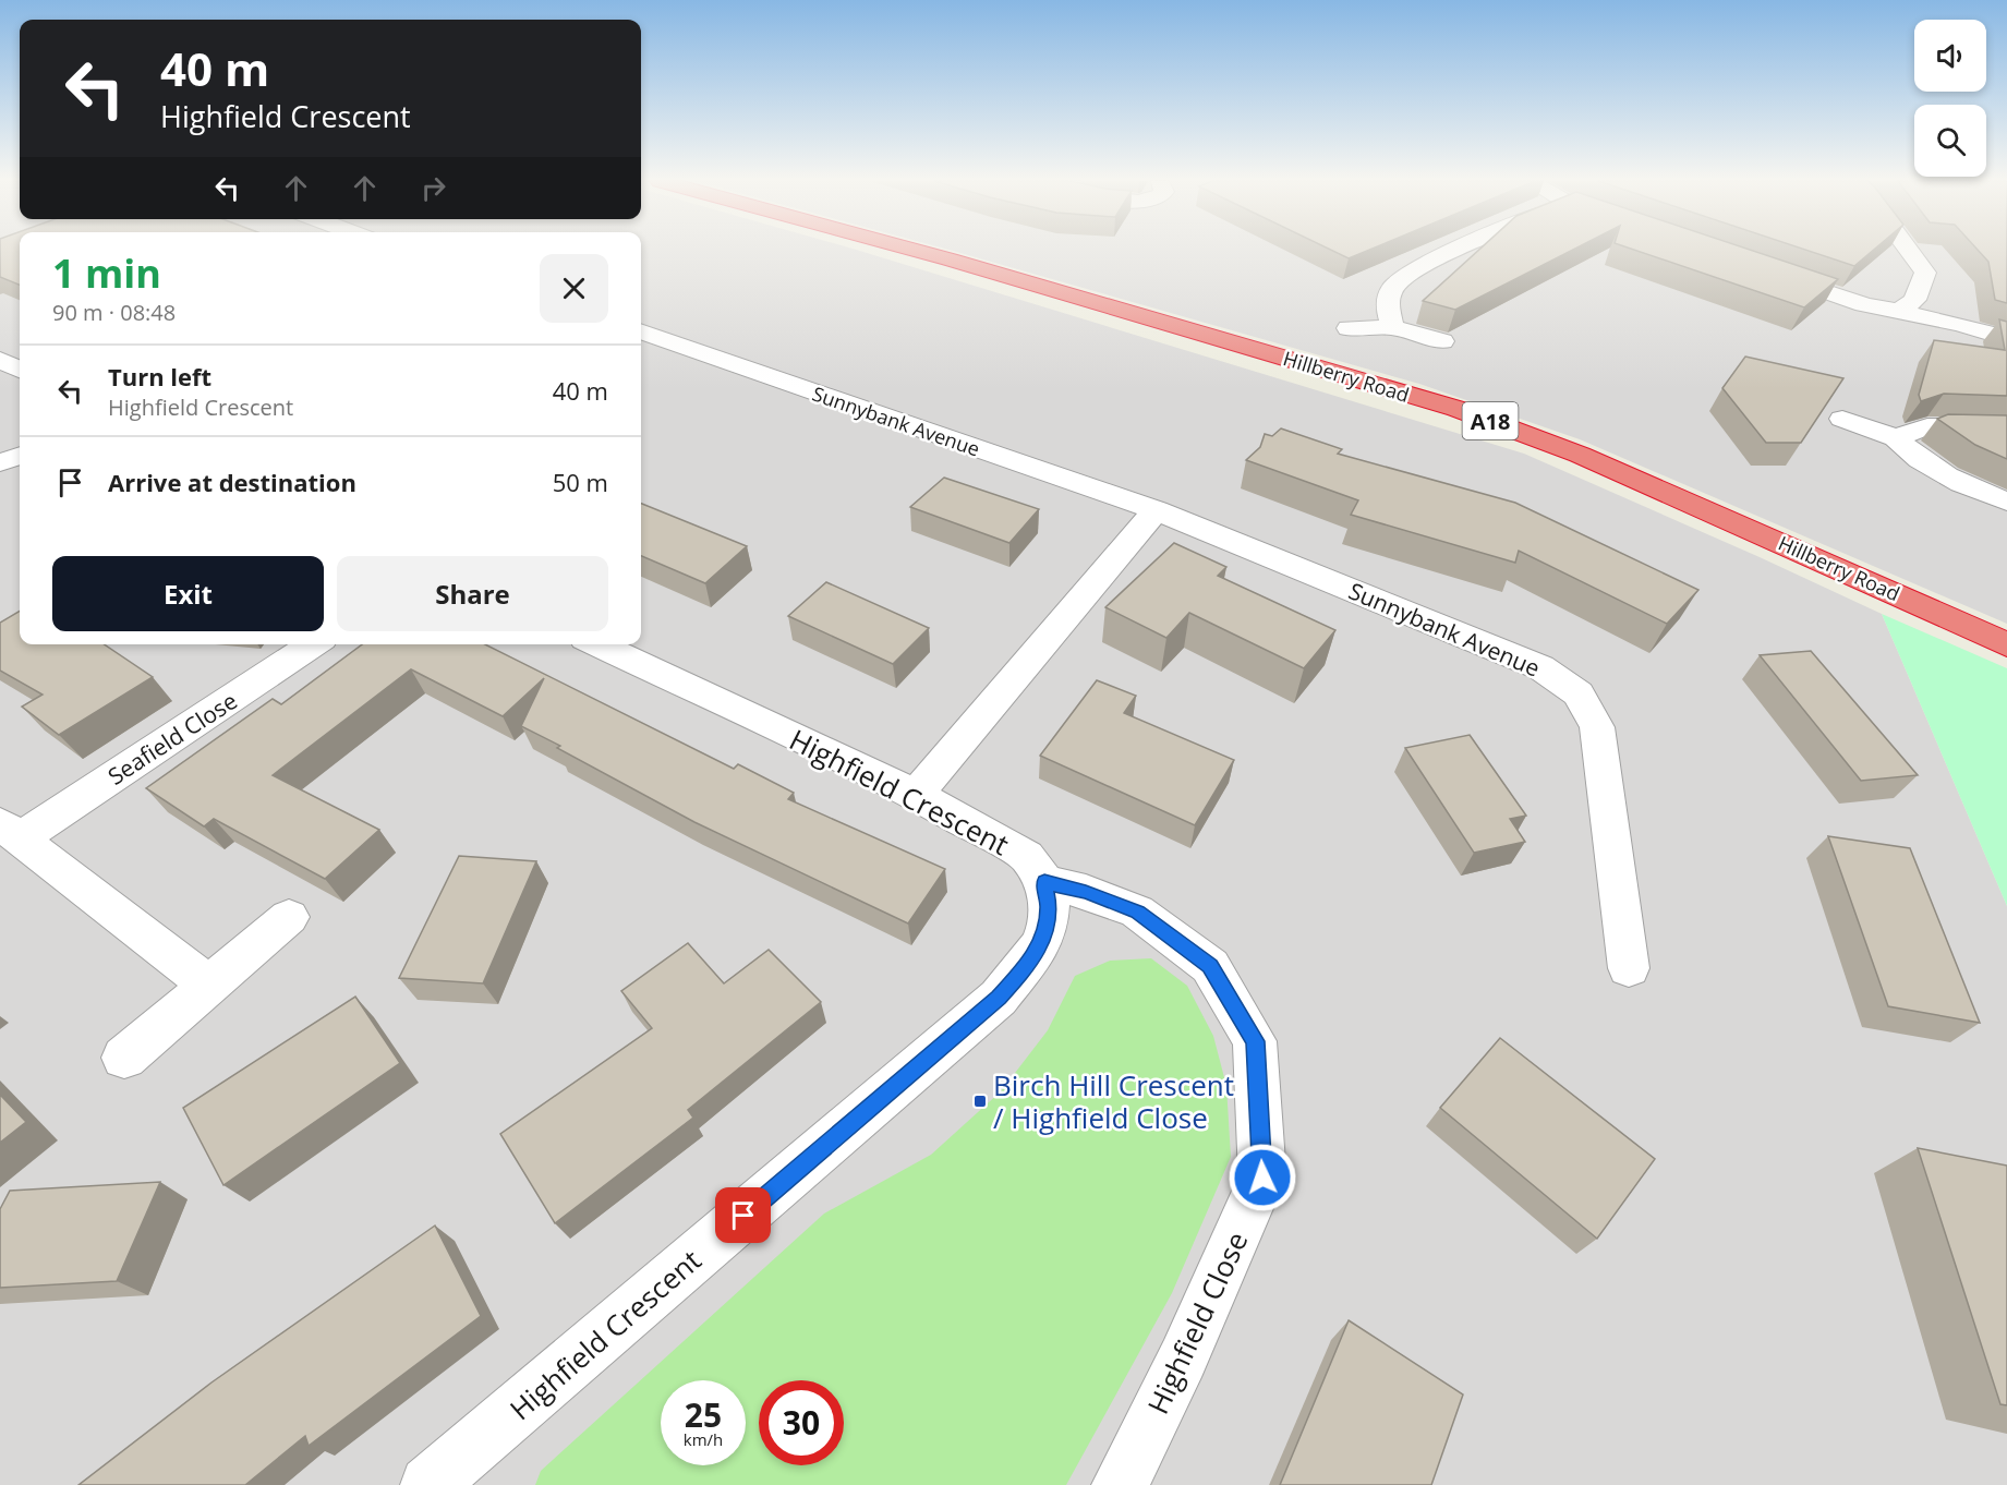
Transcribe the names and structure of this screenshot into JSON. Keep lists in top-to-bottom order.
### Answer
{
  "streets": {
    "highway": ["Hillberry Road", "A18"],
    "street": [
      "Sunnybank Avenue",
      "Seafield Close",
      "Highfield Crescent",
      "Highfield Close"
    ]
  },
  "crossings": [
    ["Highfield Crescent", "Highfield Close"]
  ],
  "places": {
    "transit": ["Birch Hill Crescent / Highfield Close"]
  },
  "page": {
    "turn": ["40 m", "Highfield Crescent"],
    "heading": ["1 min", "90 m · 08:48"],
    "list": [
      {
        "name": "Turn left",
        "note": "Highfield Crescent",
        "value": "40 m"
      },
      {
        "name": "Arrive at destination",
        "value": "50 m"
      }
    ],
    "buttons": ["Exit", "Share"],
    "speed": "25 km/h",
    "limit": "30"
  }
}
